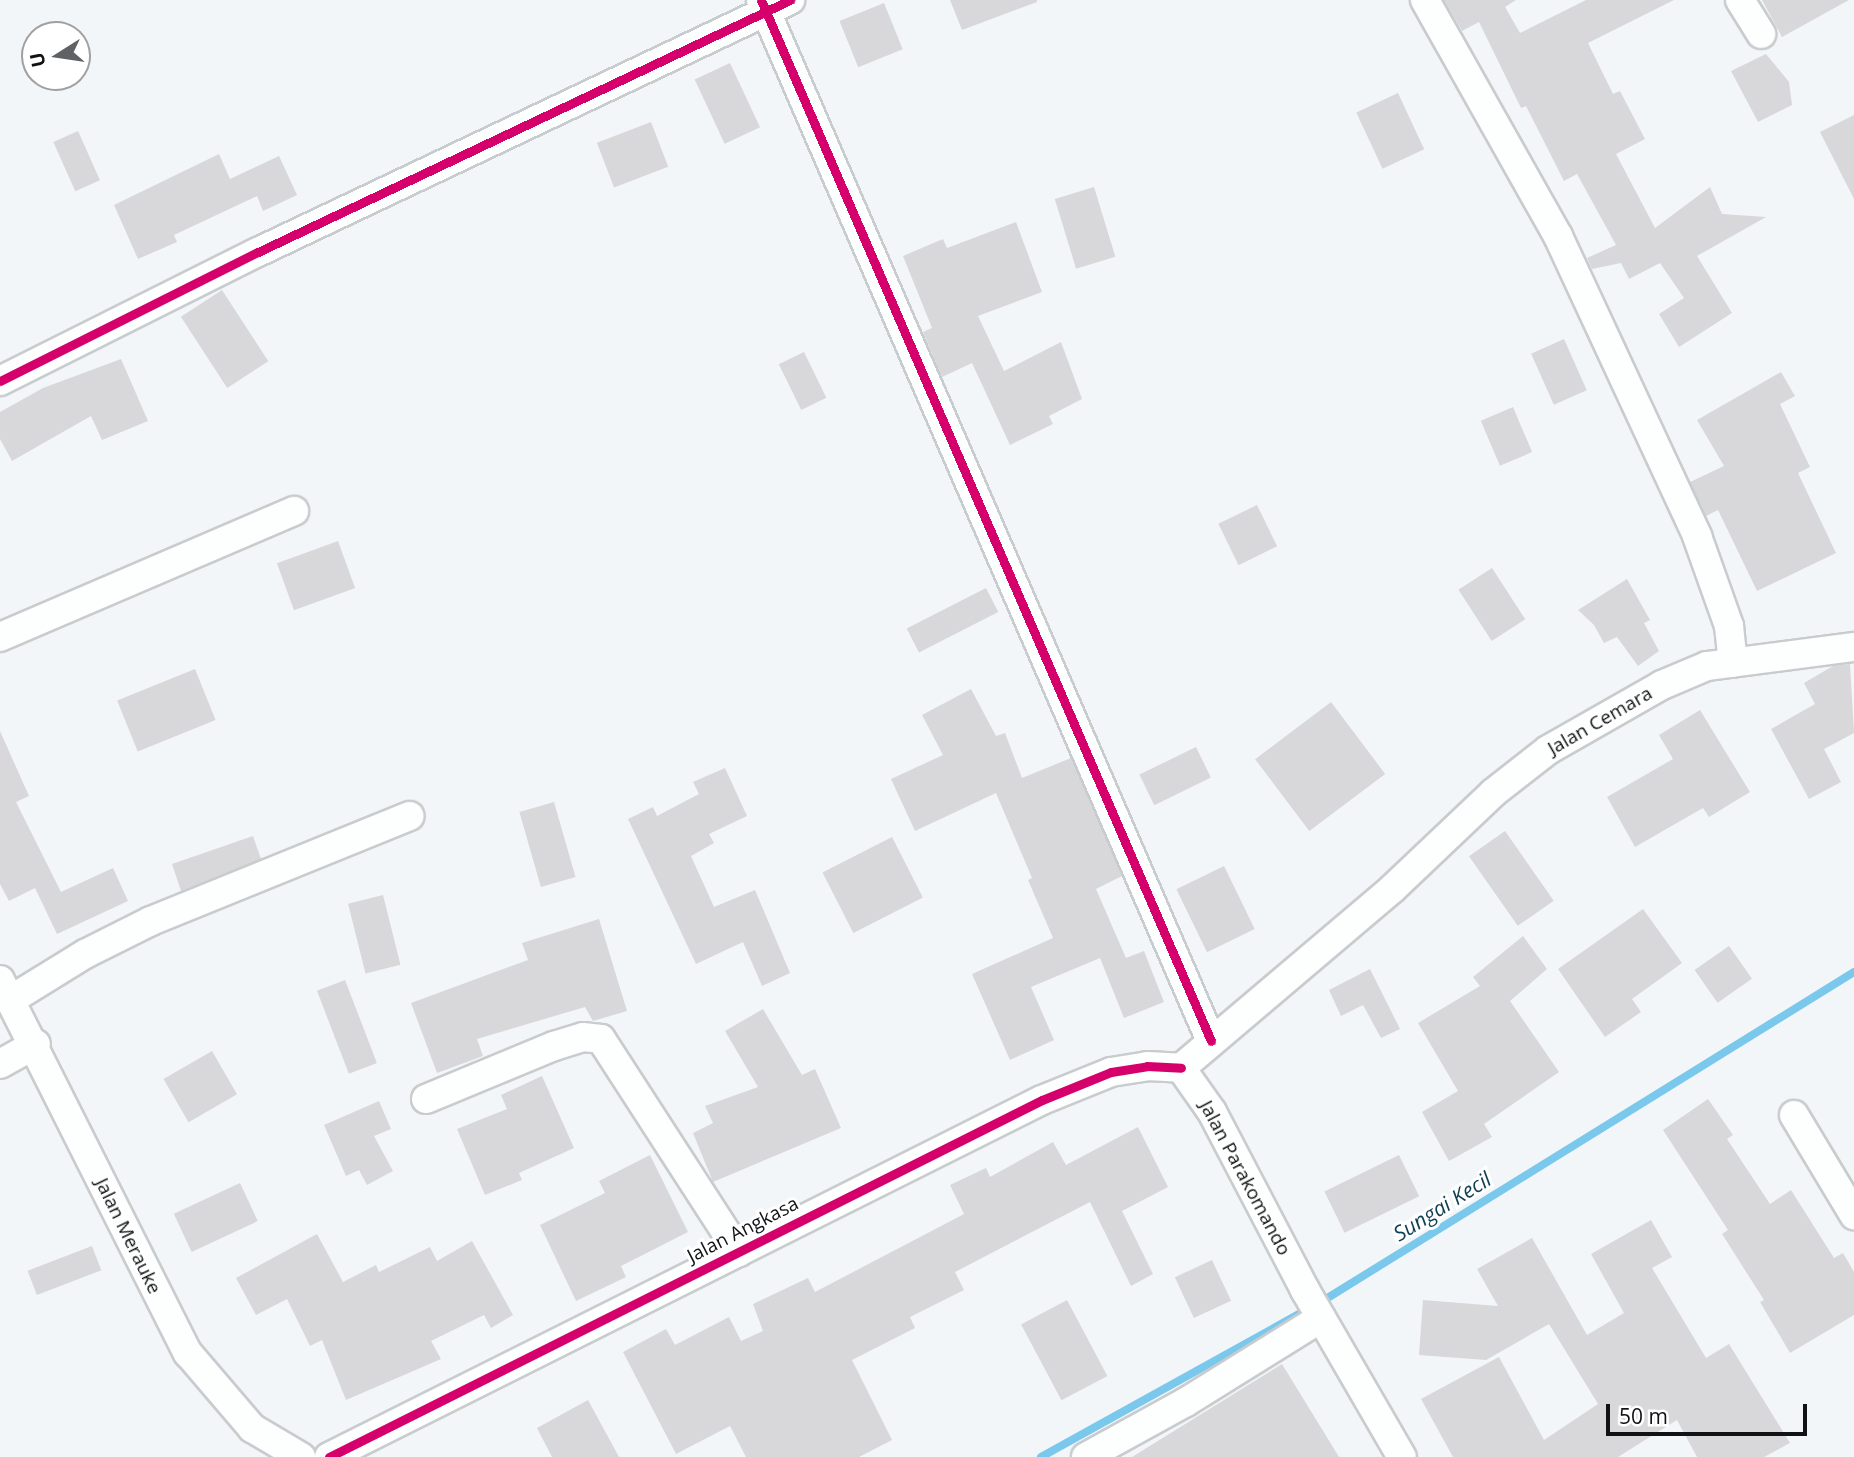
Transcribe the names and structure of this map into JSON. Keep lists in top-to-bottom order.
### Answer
{
  "streets": {
    "street": [
      "Jalan Cemara",
      "Jalan Parakomando",
      "Jalan Angkasa",
      "Jalan Merauke"
    ]
  },
  "crossings": [
    ["Jalan Parakomando", "Jalan Angkasa"]
  ],
  "water": ["Sungai Kecil"],
  "scale_bar": "50 m",
  "north": "left"
}
